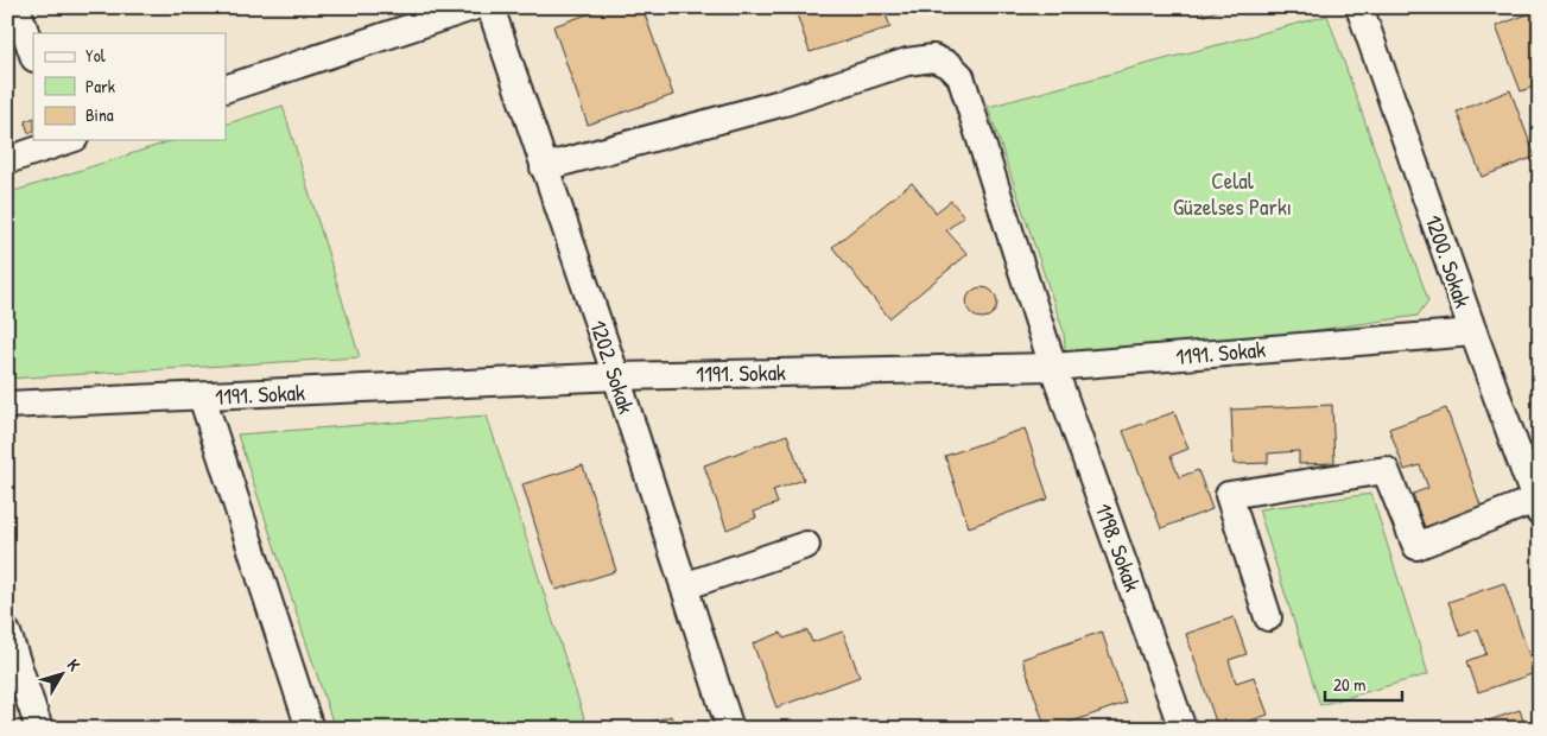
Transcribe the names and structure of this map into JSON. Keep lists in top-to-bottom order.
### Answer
{
  "streets": {
    "street": [
      "1200. Sokak",
      "1191. Sokak",
      "1202. Sokak",
      "1198. Sokak"
    ]
  },
  "crossings": [
    ["1200. Sokak", "1191. Sokak"],
    ["1191. Sokak", "1202. Sokak"],
    ["1191. Sokak", "1198. Sokak"],
    ["1202. Sokak", "1198. Sokak"]
  ],
  "parks": ["Celal Güzelses Parkı"],
  "legend": ["Yol", "Park", "Bina"],
  "scale_bar": "20 m",
  "north": "top right"
}
